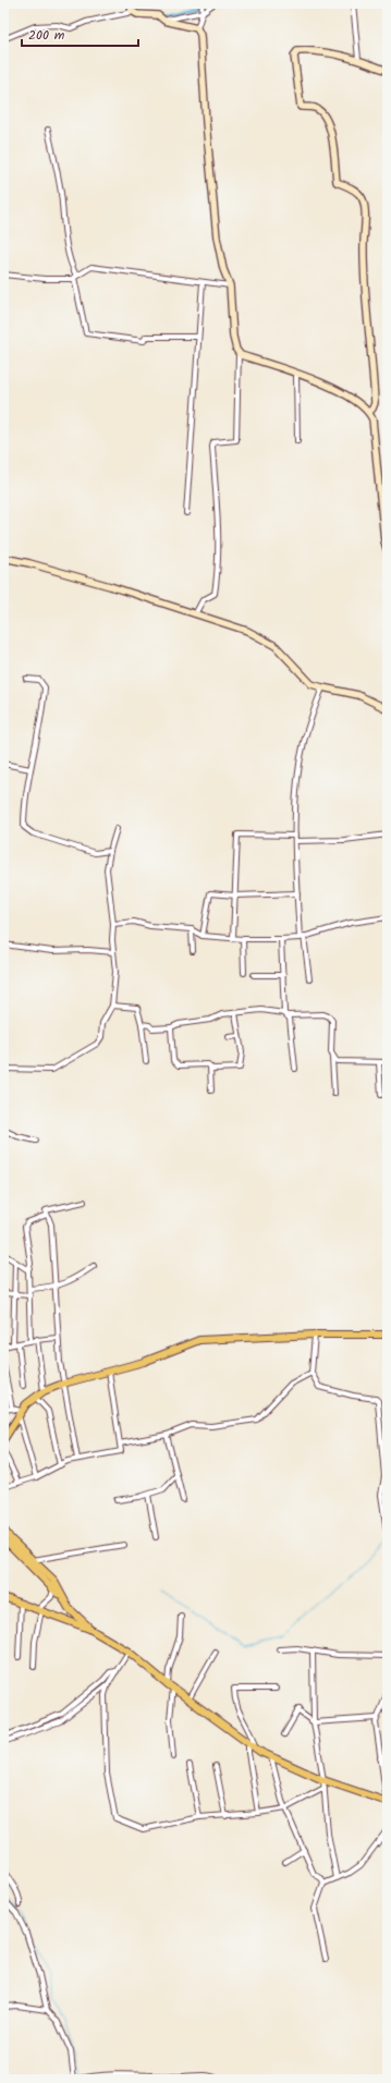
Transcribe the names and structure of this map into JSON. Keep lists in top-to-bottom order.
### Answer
{
  "scale_bar": "200 m"
}
